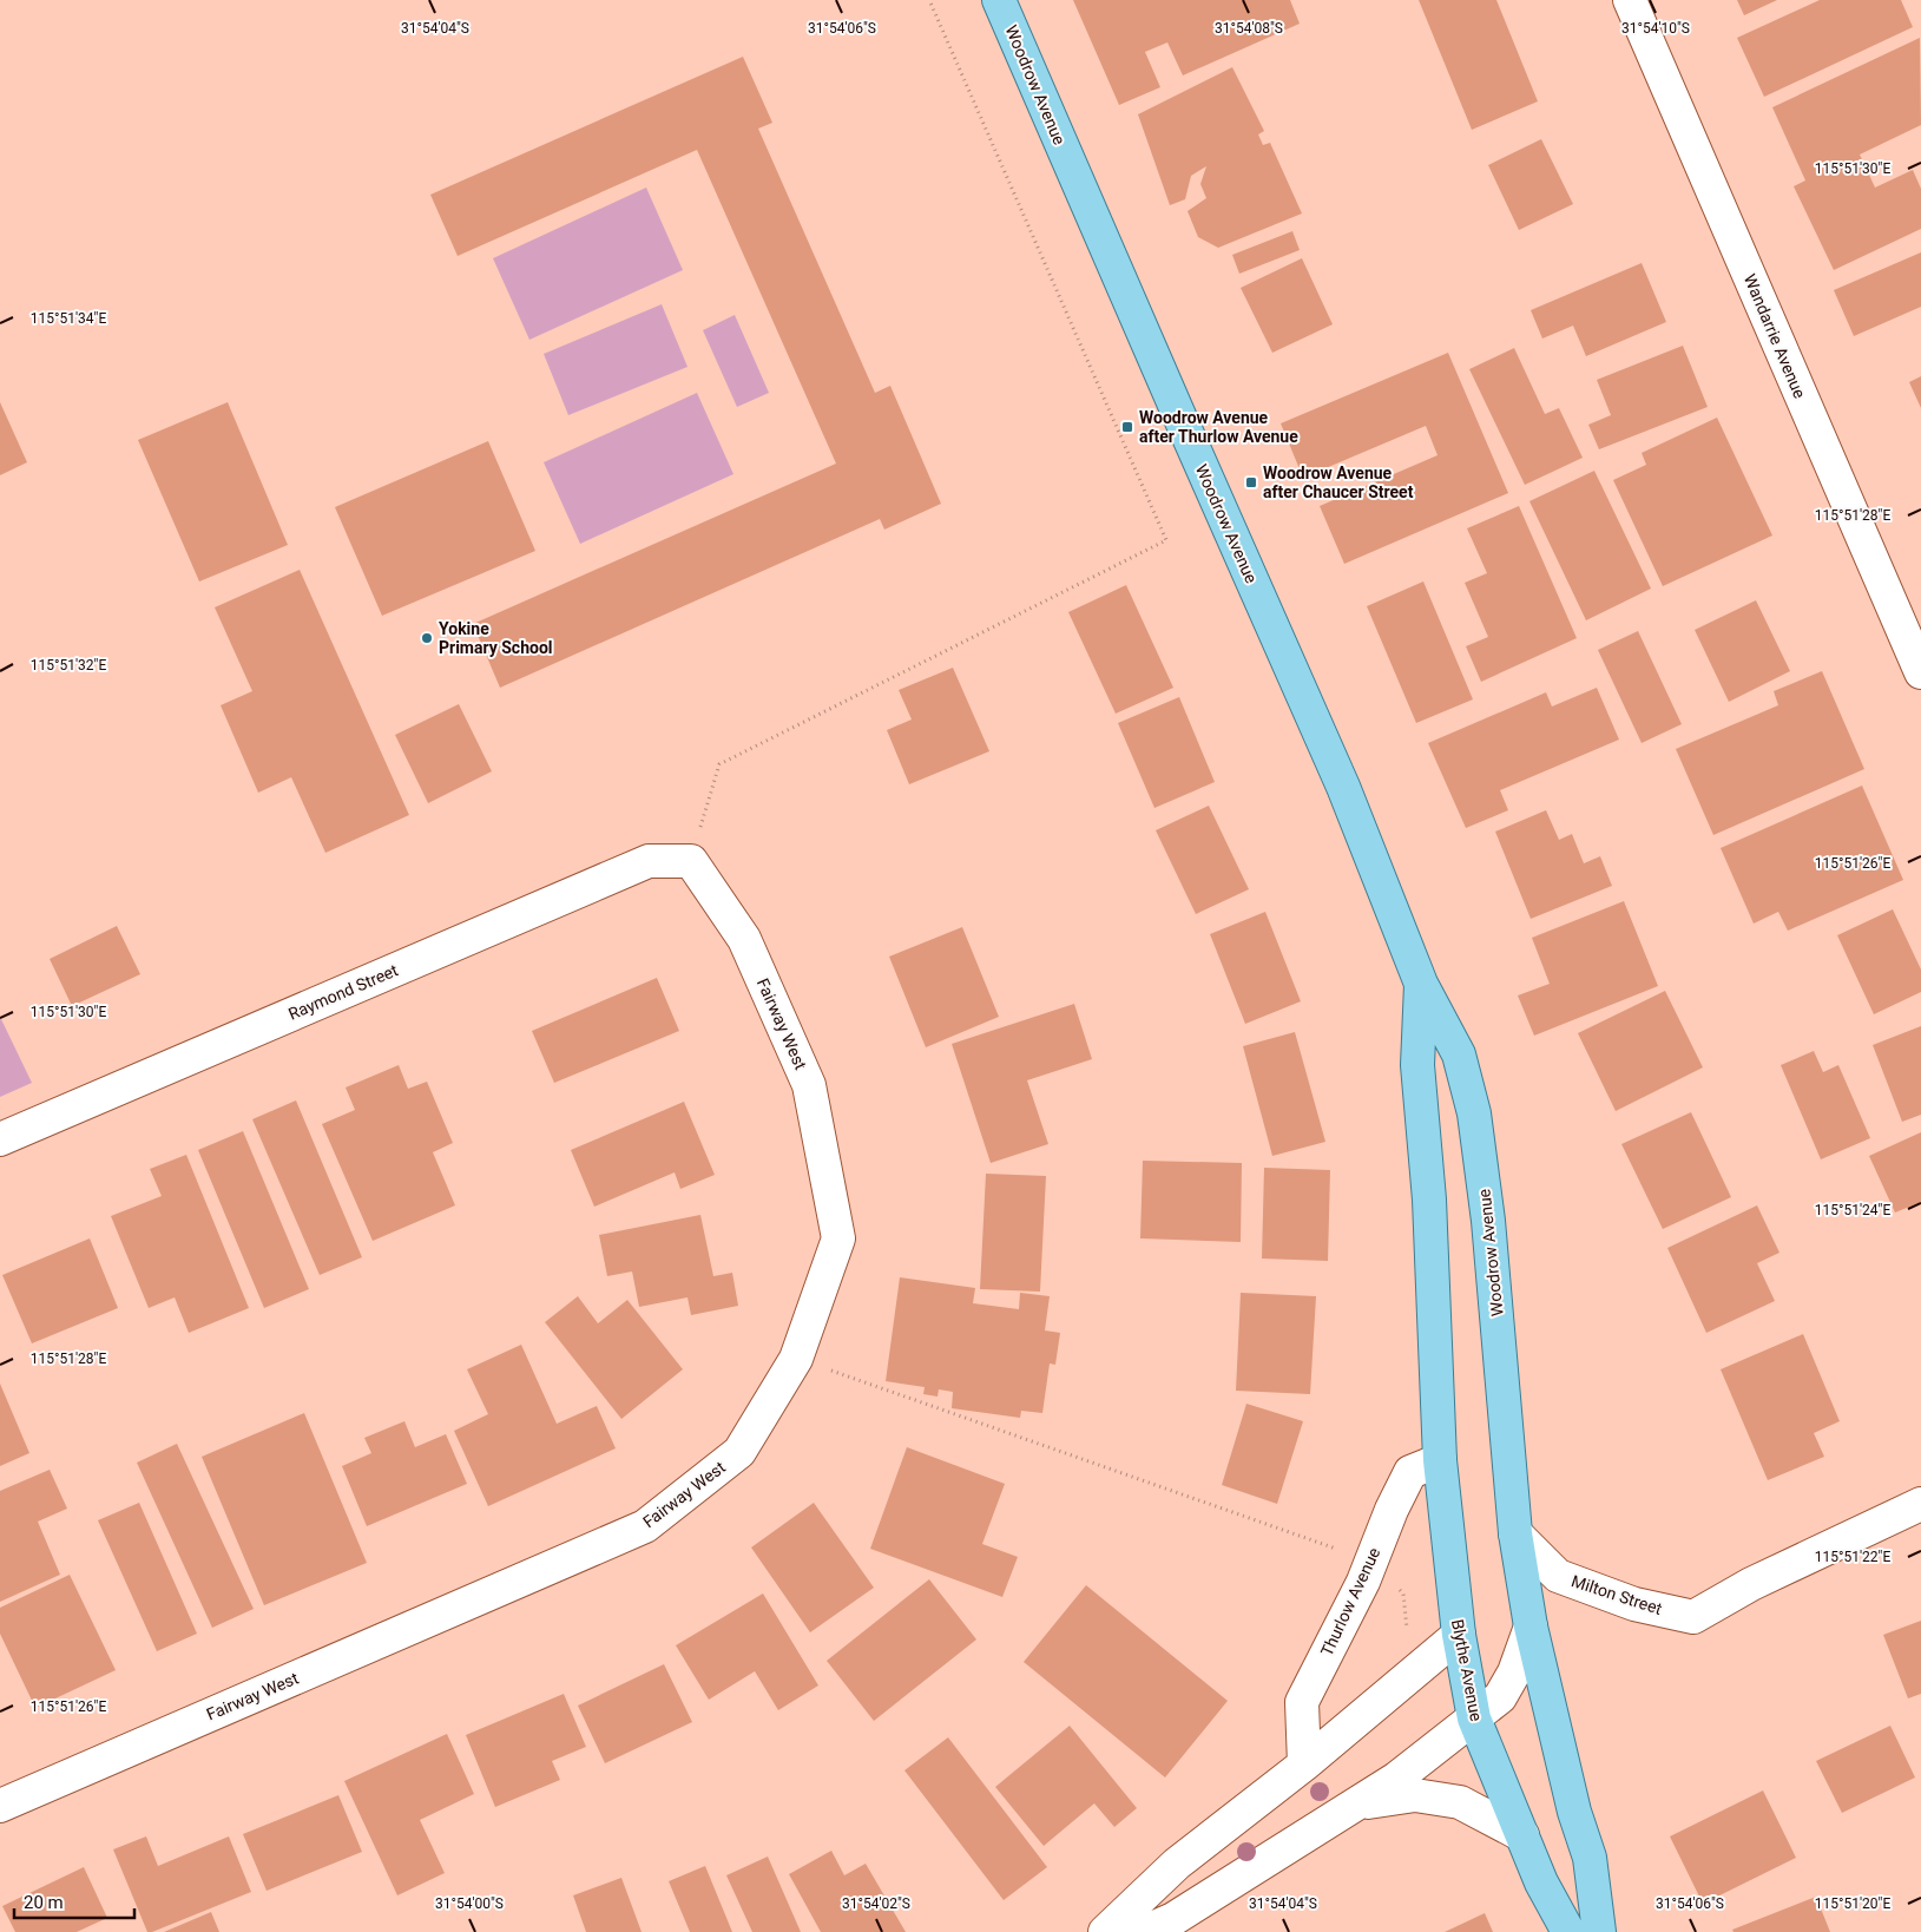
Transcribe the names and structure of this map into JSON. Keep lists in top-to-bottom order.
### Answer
{
  "streets": {
    "main road": ["Woodrow Avenue", "Blythe Avenue"],
    "street": [
      "Wandarrie Avenue",
      "Raymond Street",
      "Fairway West",
      "Milton Street",
      "Thurlow Avenue"
    ]
  },
  "crossings": [
    ["Woodrow Avenue", "Milton Street"],
    ["Woodrow Avenue", "Thurlow Avenue"],
    ["Woodrow Avenue", "Blythe Avenue"],
    ["Raymond Street", "Fairway West"],
    ["Thurlow Avenue", "Blythe Avenue"]
  ],
  "places": {
    "transit": ["Woodrow Avenue after Thurlow Avenue", "Woodrow Avenue after Chaucer Street"],
    "other": ["Yokine Primary School"]
  },
  "scale_bar": "20 m",
  "coordinates": [
    "31°54'04\"S",
    "31°54'06\"S",
    "31°54'08\"S",
    "31°54'10\"S",
    "115°51'30\"E",
    "115°51'34\"E",
    "115°51'28\"E",
    "115°51'32\"E",
    "115°51'26\"E",
    "115°51'24\"E",
    "115°51'22\"E",
    "115°51'20\"E",
    "31°54'00\"S",
    "31°54'02\"S"
  ]
}
